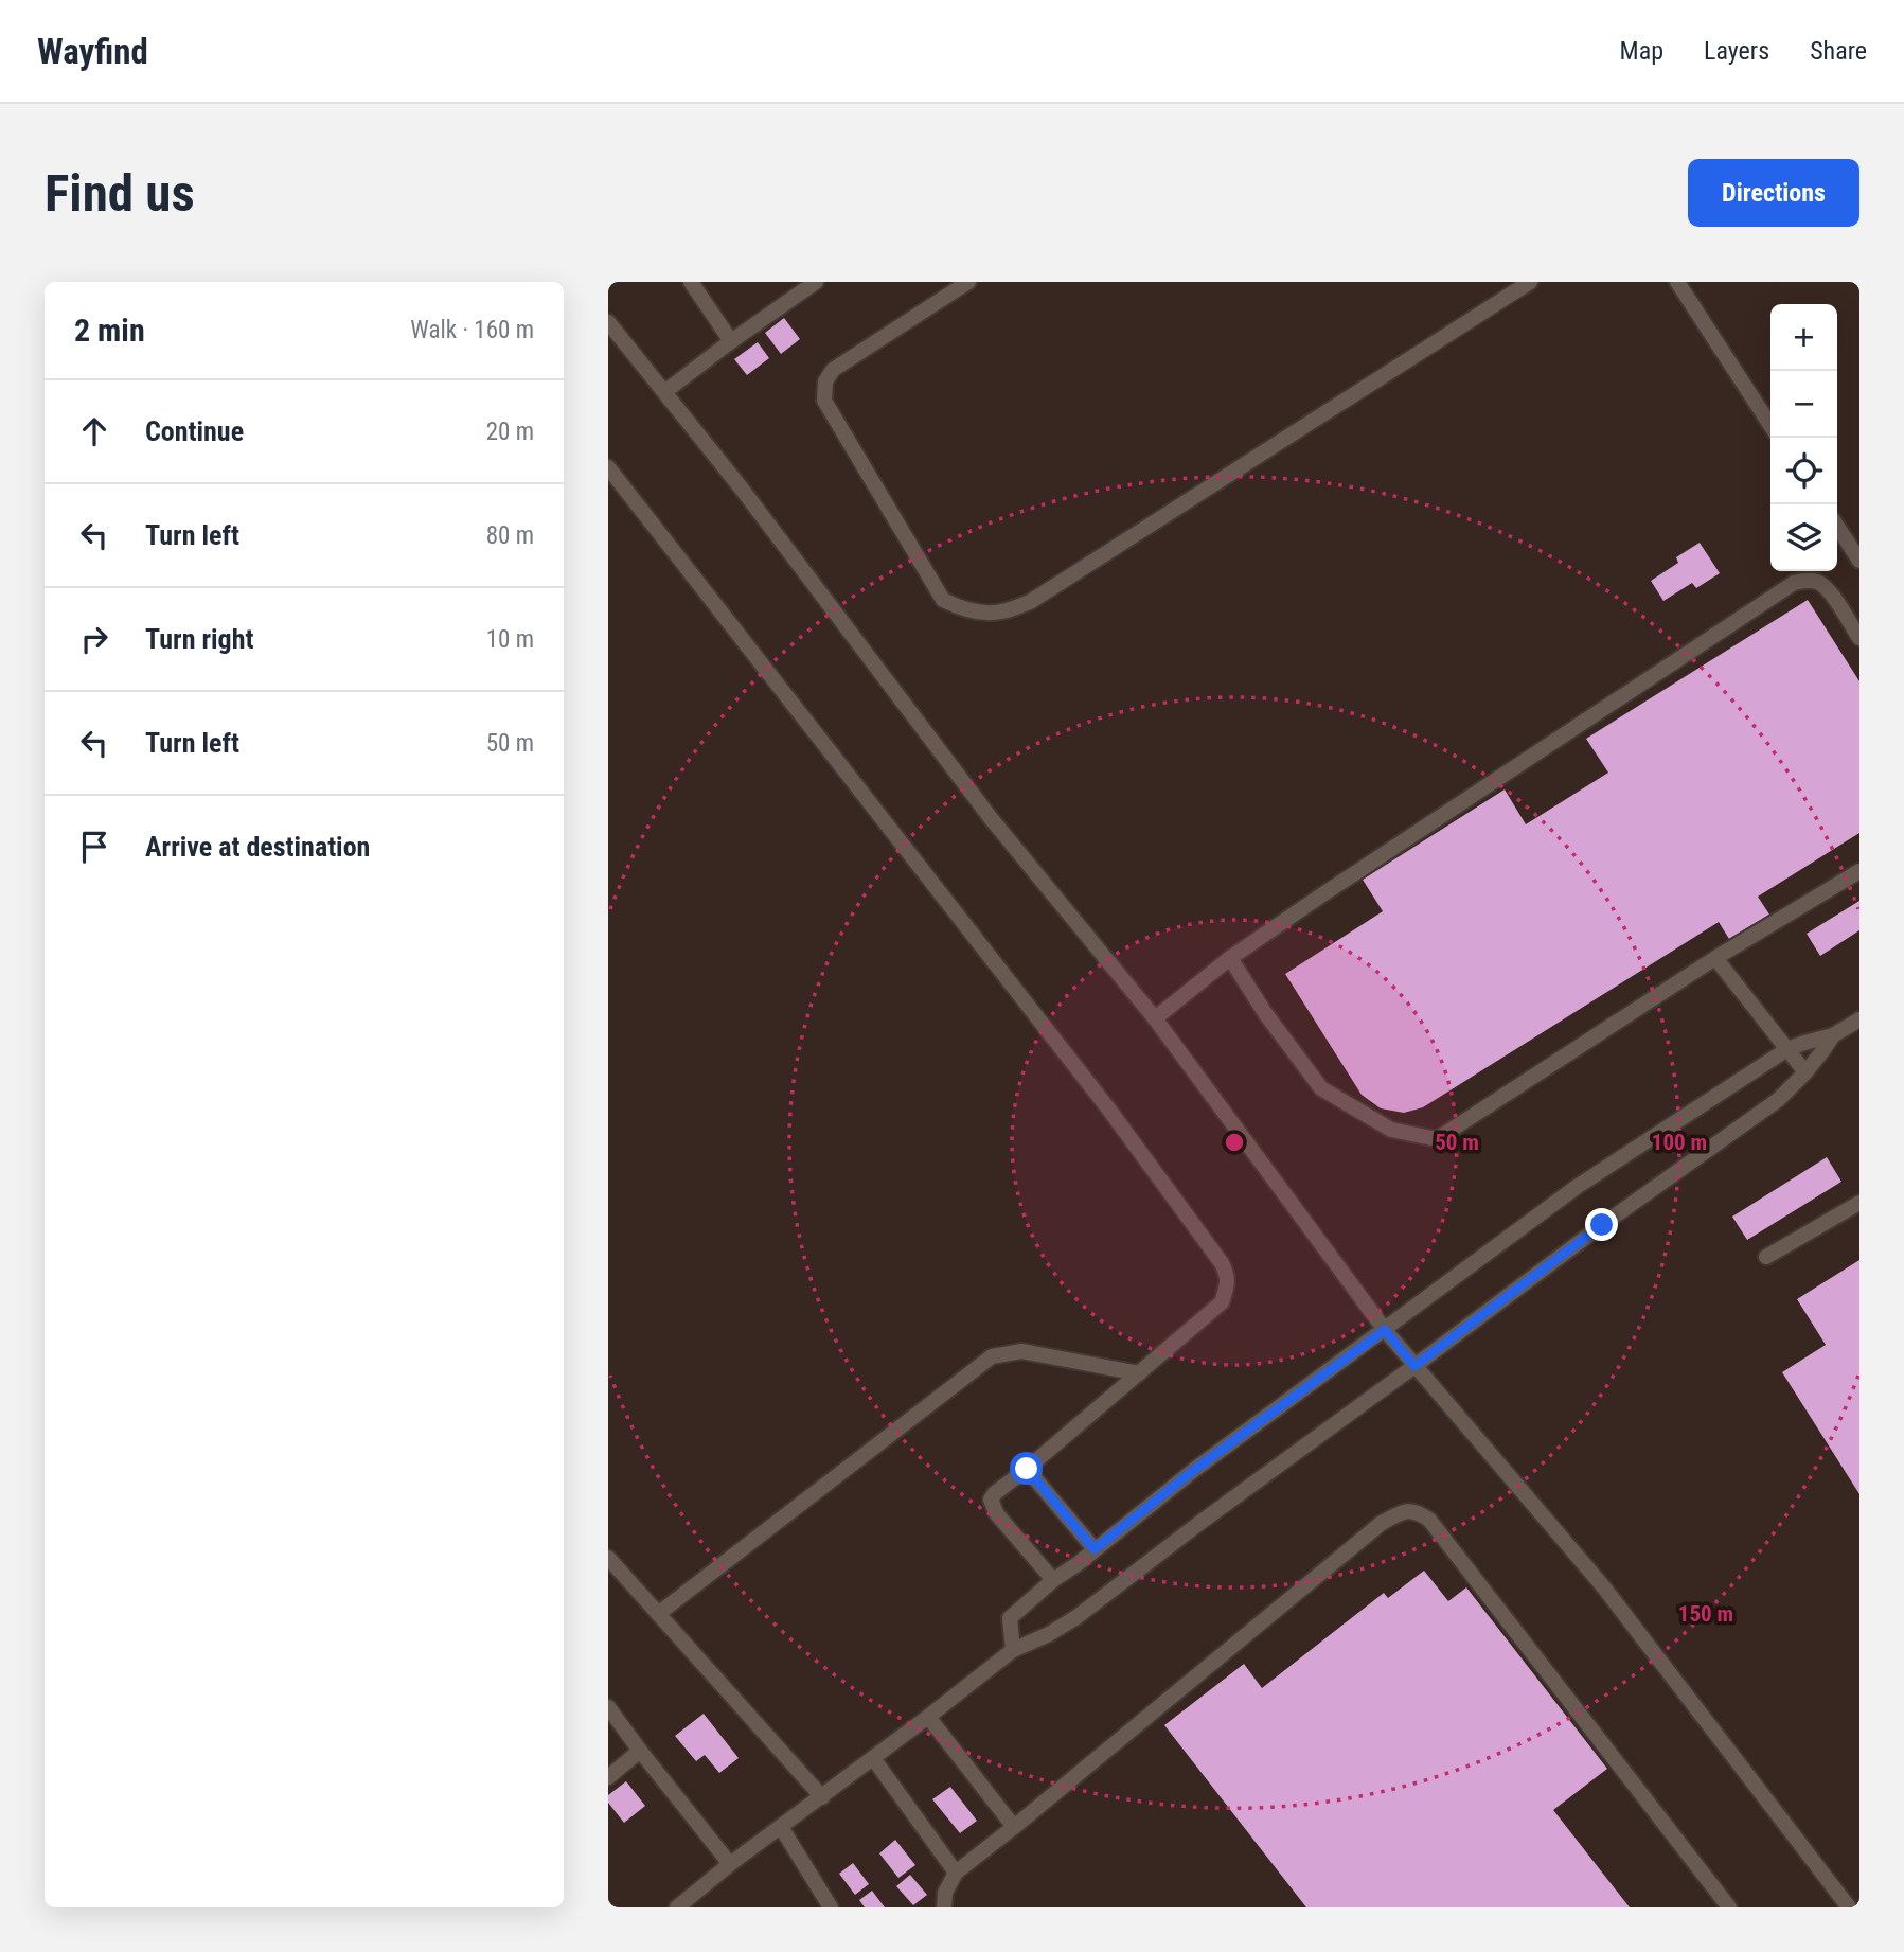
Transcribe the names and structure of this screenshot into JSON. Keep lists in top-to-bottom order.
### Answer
{
  "page": {
    "header": "Wayfind",
    "nav": ["Map", "Layers", "Share"],
    "buttons": "Directions",
    "title": "Find us",
    "heading": ["2 min", "Walk · 160 m"],
    "map_buttons": ["+", "−"],
    "list": [
      ["Continue", "20 m"],
      ["Turn left", "80 m"],
      ["Turn right", "10 m"],
      ["Turn left", "50 m"],
      "Arrive at destination"
    ]
  },
  "rings": ["50 m", "100 m", "150 m"]
}
